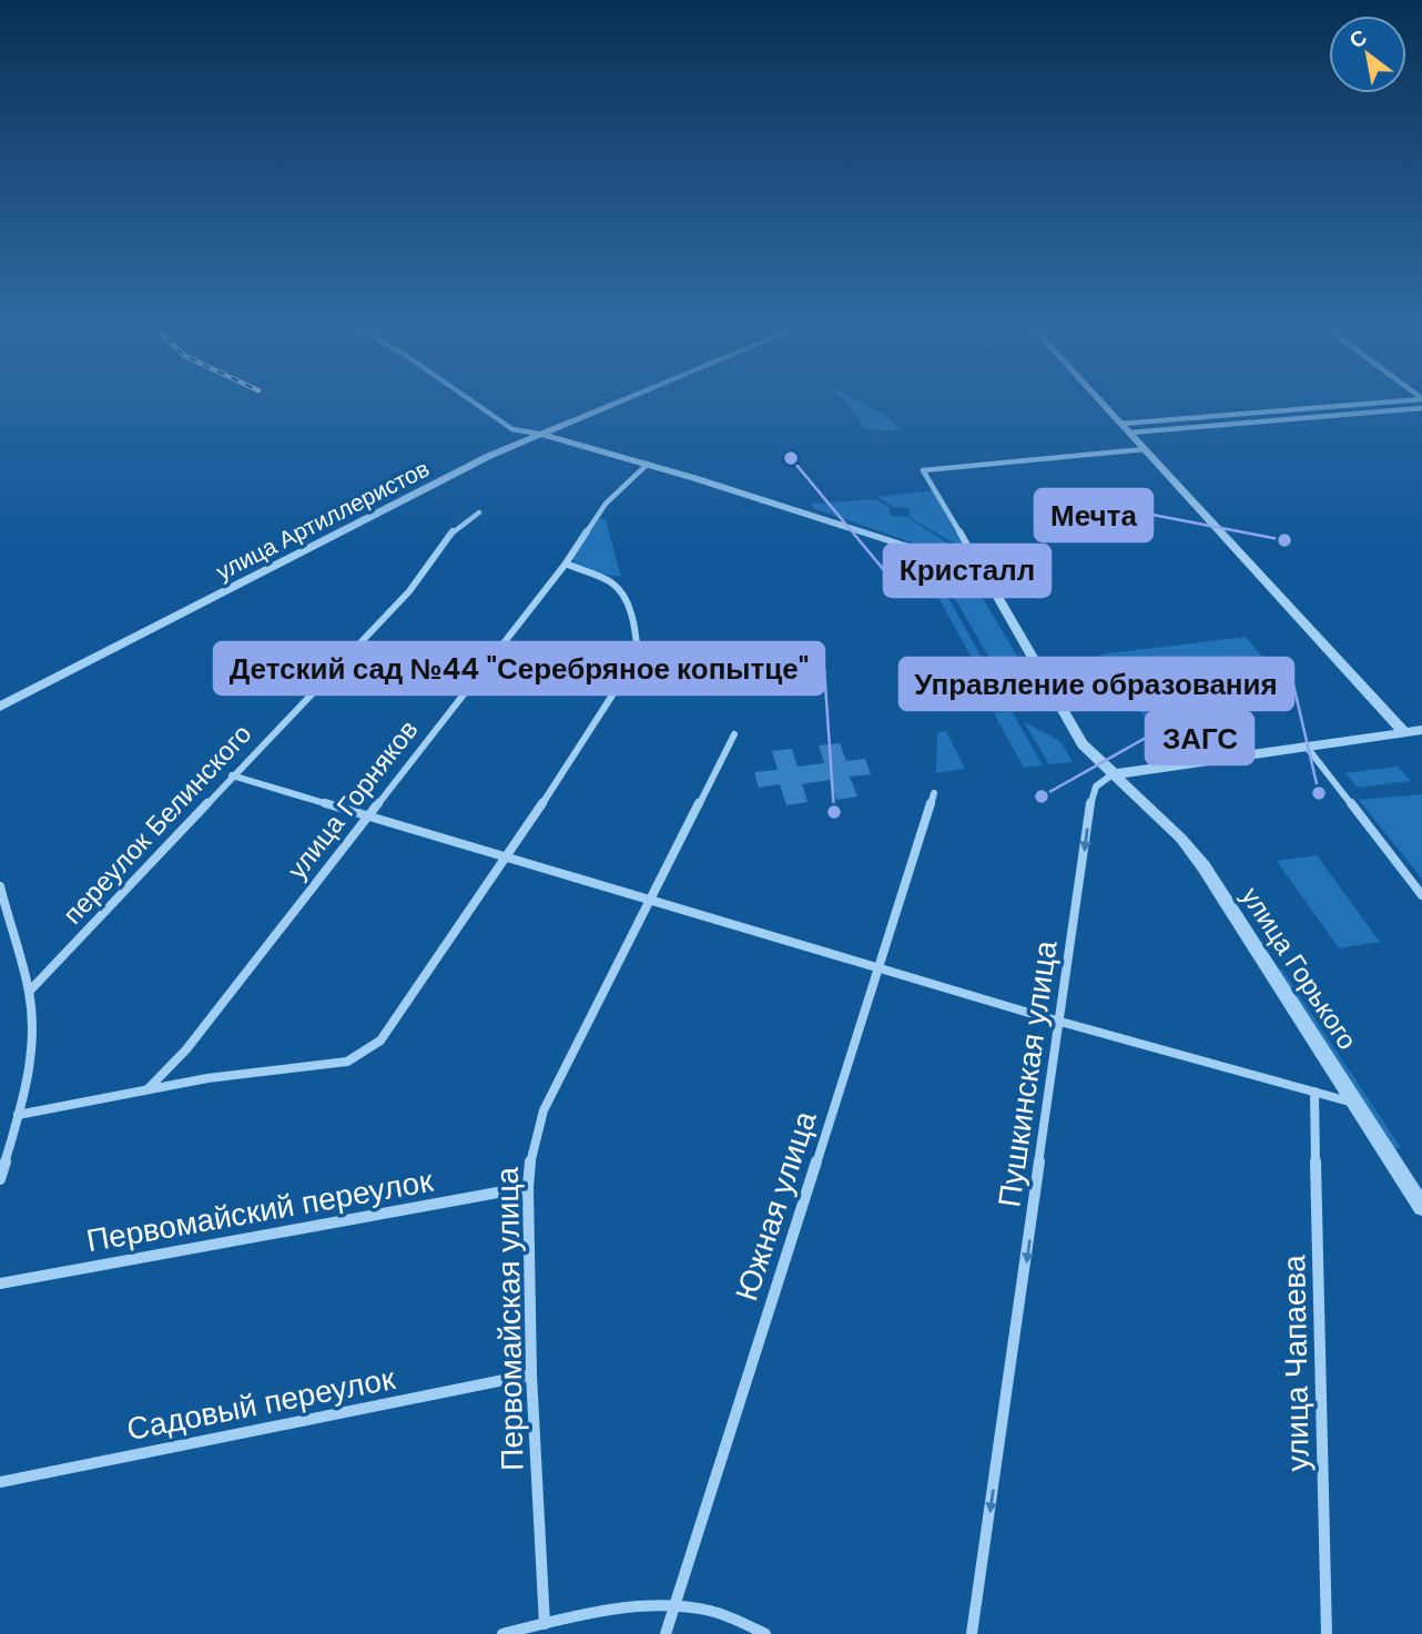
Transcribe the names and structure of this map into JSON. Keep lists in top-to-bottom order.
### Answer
{
  "streets": {
    "street": [
      "улица Артиллеристов",
      "улица Горняков",
      "переулок Белинского",
      "улица Горького",
      "Пушкинская улица",
      "Южная улица",
      "Первомайский переулок",
      "Первомайская улица",
      "улица Чапаева",
      "Садовый переулок"
    ]
  },
  "crossings": [
    ["улица Горького", "Пушкинская улица"],
    ["Первомайский переулок", "Первомайская улица"],
    ["Первомайская улица", "Садовый переулок"]
  ],
  "one_way": ["Пушкинская улица"],
  "places": [
    "Кристалл",
    "Мечта",
    "Управление образования",
    "ЗАГС",
    "Детский сад №44 \"Серебряное копытце\""
  ],
  "north": "top left"
}
